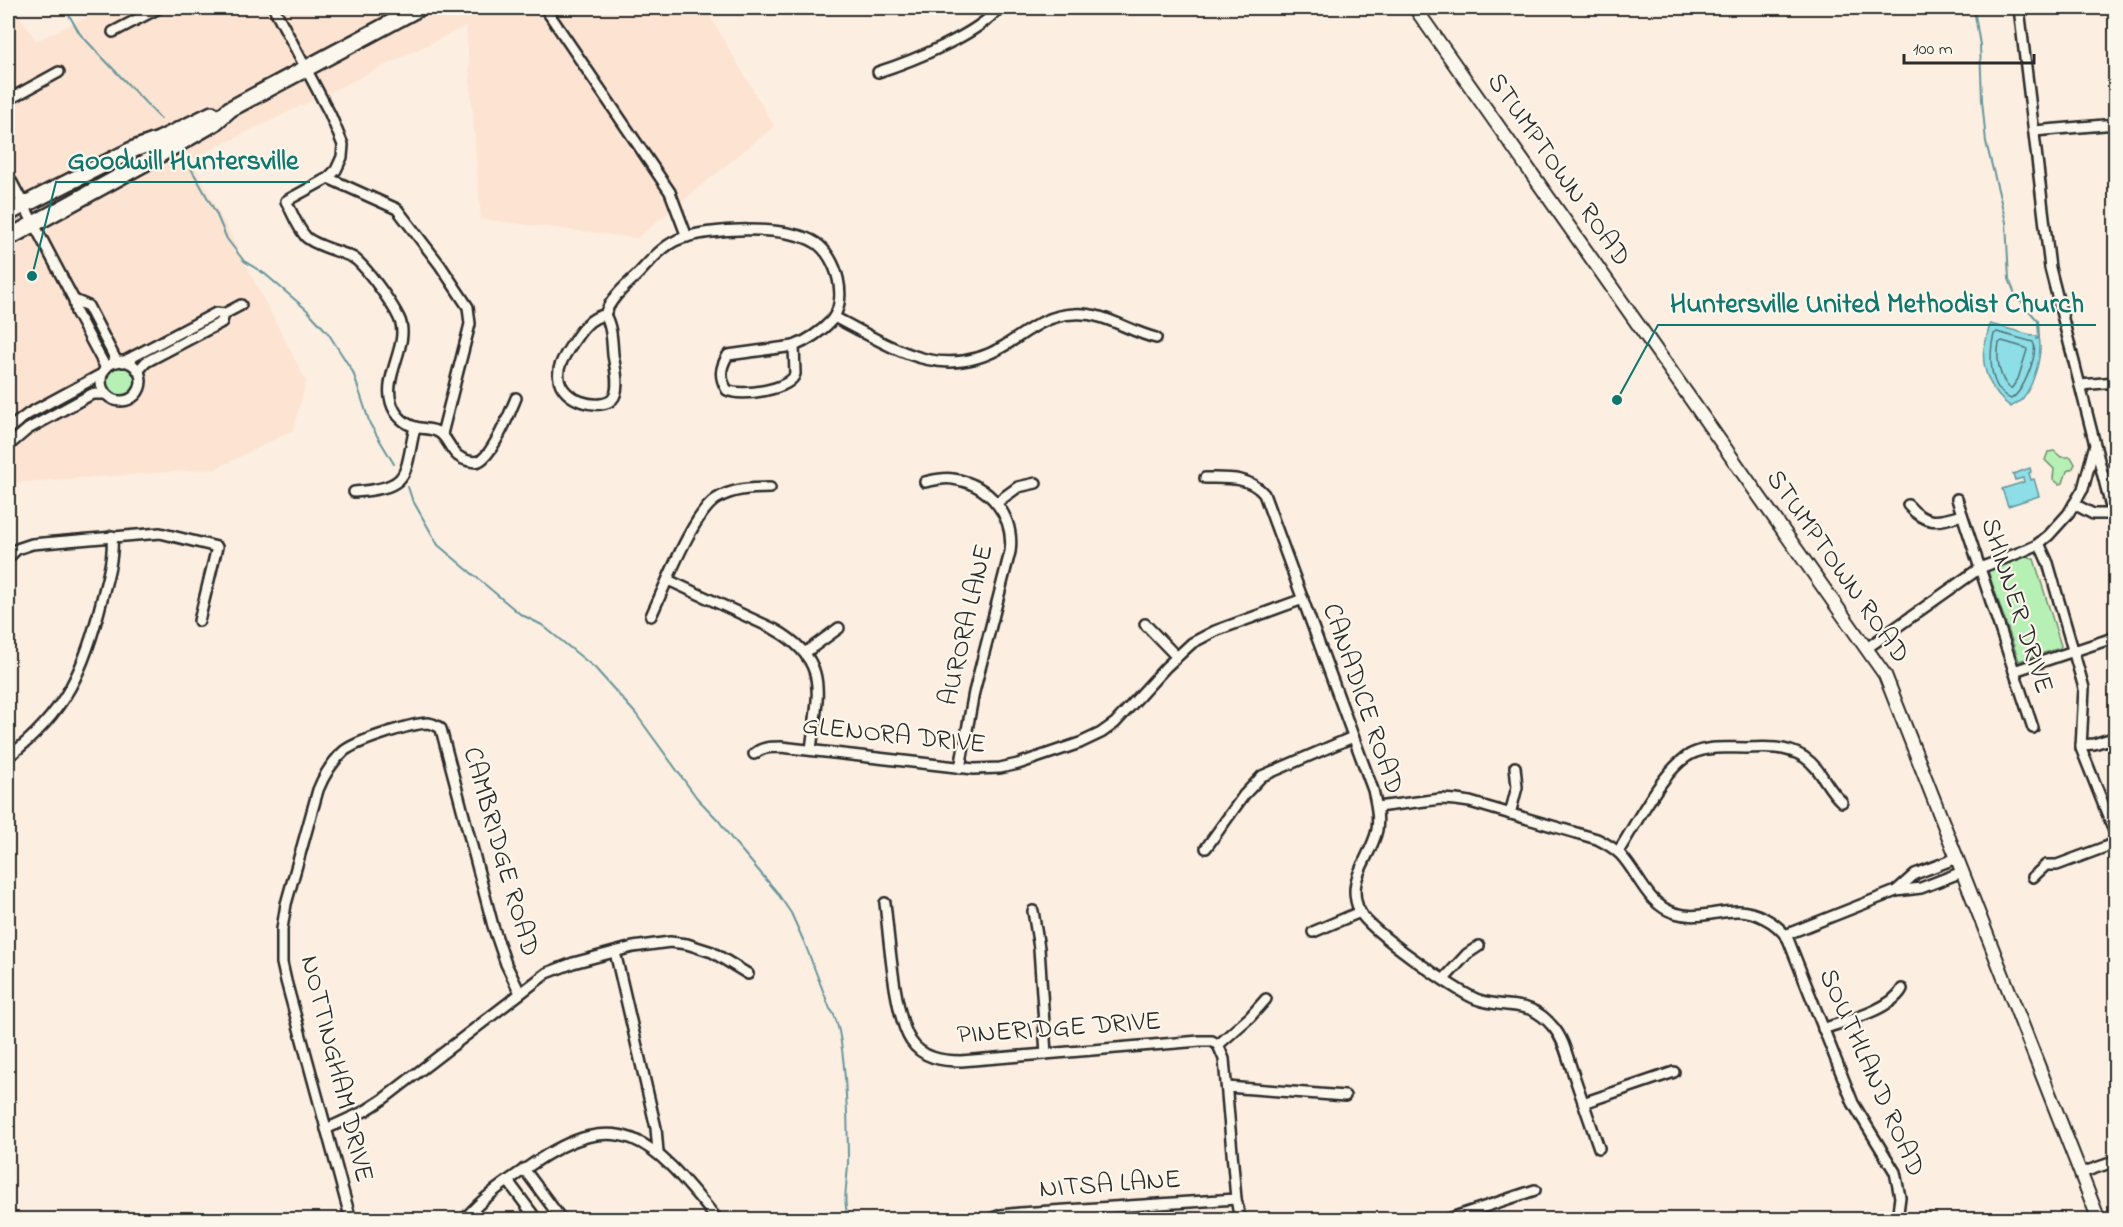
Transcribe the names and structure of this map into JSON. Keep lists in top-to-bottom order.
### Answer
{
  "streets": {
    "street": [
      "STUMPTOWN ROAD",
      "SHINNER DRIVE",
      "AURORA LANE",
      "CANADICE ROAD",
      "GLENORA DRIVE",
      "CAMBRIDGE ROAD",
      "PINERIDGE DRIVE",
      "NOTTINGHAM DRIVE",
      "SOUTHLAND ROAD",
      "NITSA LANE"
    ]
  },
  "crossings": [
    ["AURORA LANE", "GLENORA DRIVE"],
    ["CANADICE ROAD", "GLENORA DRIVE"],
    ["CAMBRIDGE ROAD", "NOTTINGHAM DRIVE"]
  ],
  "places": ["Goodwill Huntersville", "Huntersville United Methodist Church"],
  "scale_bar": "100 m"
}
